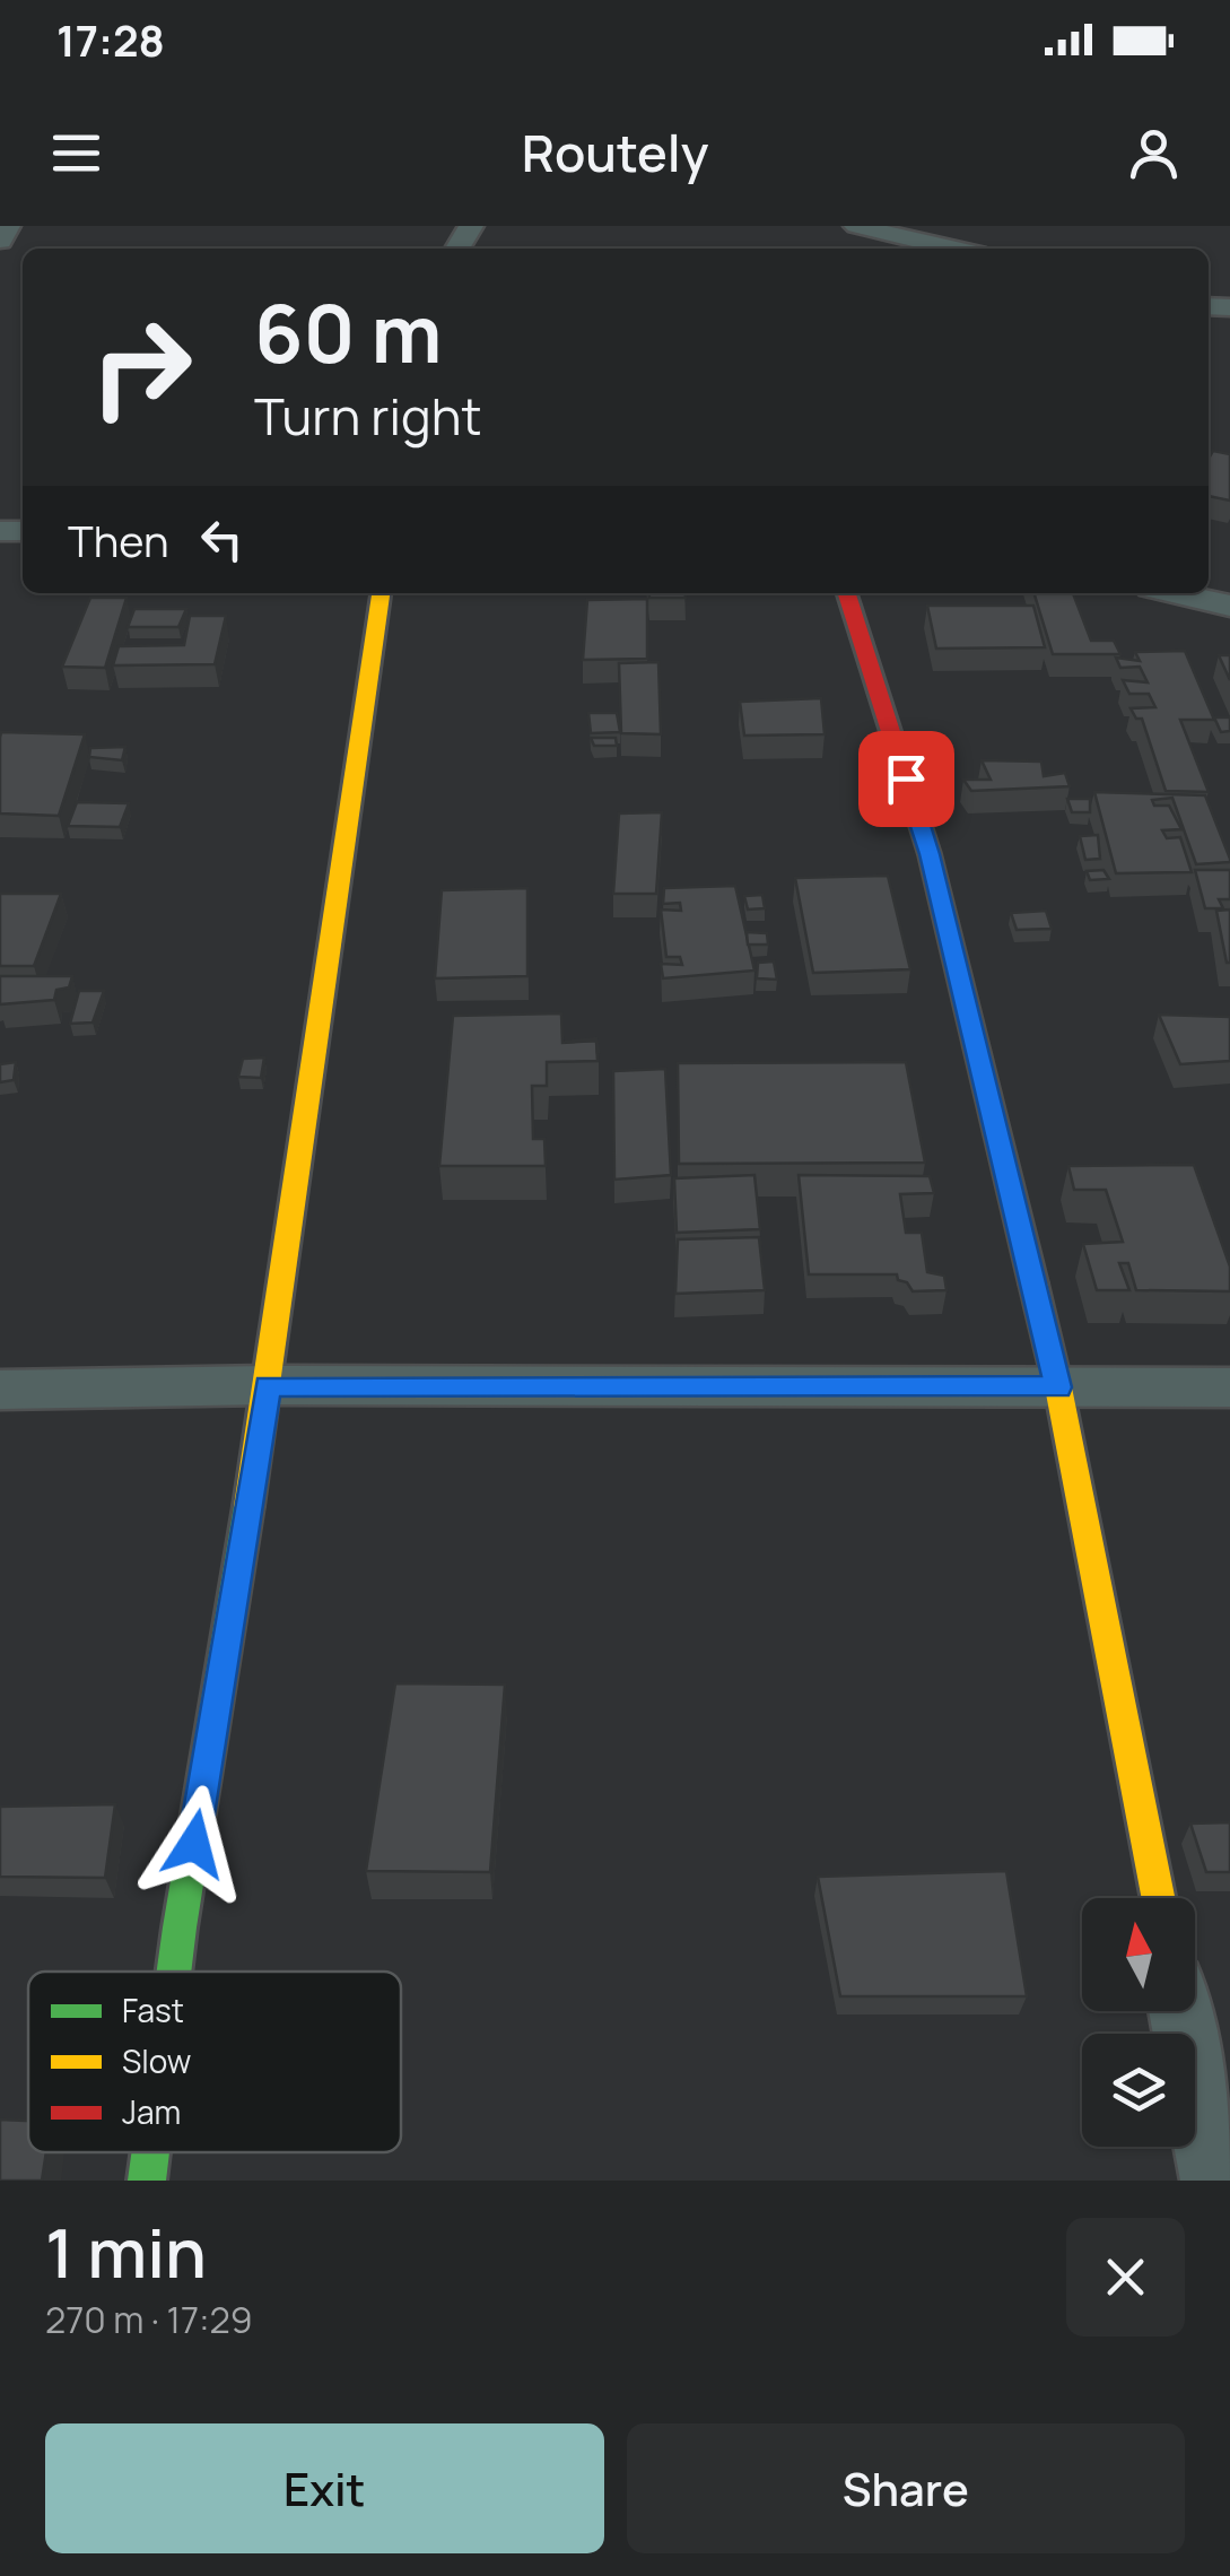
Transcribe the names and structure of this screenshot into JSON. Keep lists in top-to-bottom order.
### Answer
{
  "legend": ["Fast", "Slow", "Jam"],
  "north": "top",
  "page": {
    "status": "17:28",
    "header": "Routely",
    "turn": ["60 m", "Turn right"],
    "then": "Then",
    "heading": ["1 min", "270 m · 17:29"],
    "buttons": ["Exit", "Share"]
  }
}
